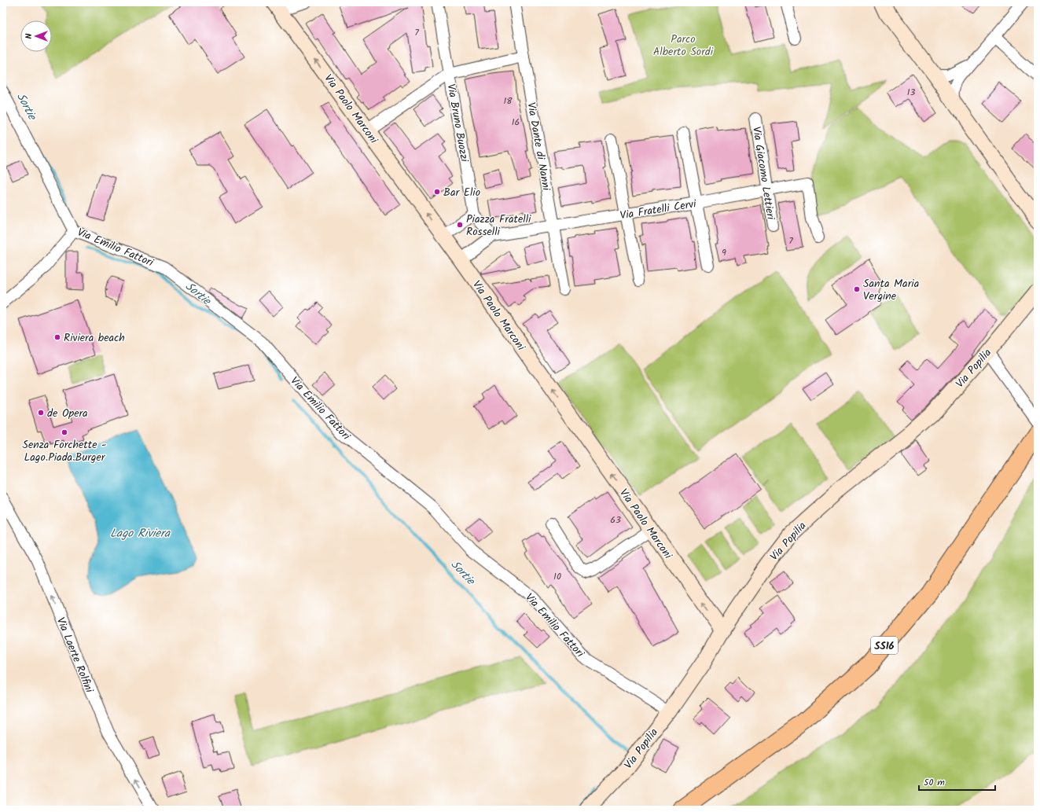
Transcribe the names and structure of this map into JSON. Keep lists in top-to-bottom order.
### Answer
{
  "streets": {
    "main road": ["SS16"],
    "street": [
      "Via Paolo Marconi",
      "Via Bruno Buozzi",
      "Via Dante di Nanni",
      "Via Giacomo Lettieri",
      "Via Fratelli Cervi",
      "Via Emilio Fattori",
      "Via Popilia",
      "Via Laerte Rolfini"
    ]
  },
  "crossings": [
    ["Via Paolo Marconi", "Via Fratelli Cervi"],
    ["Via Paolo Marconi", "Via Popilia"],
    ["Via Dante di Nanni", "Via Fratelli Cervi"],
    ["Via Giacomo Lettieri", "Via Fratelli Cervi"],
    ["Via Emilio Fattori", "Via Popilia"]
  ],
  "one_way": ["Via Paolo Marconi", "Via Laerte Rolfini"],
  "water": ["Sortie", "Lago Riviera"],
  "parks": ["Parco Alberto Sordi"],
  "places": [
    "Bar Elio",
    "Piazza Fratelli Rosselli",
    "Santa Maria Vergine",
    "Riviera beach",
    "de Opera",
    "Senza Forchette - Lago.Piada.Burger"
  ],
  "house_numbers": [
    "7",
    "13",
    "18",
    "16",
    "7",
    "9",
    "63",
    "10"
  ],
  "scale_bar": "50 m",
  "north": "left"
}
